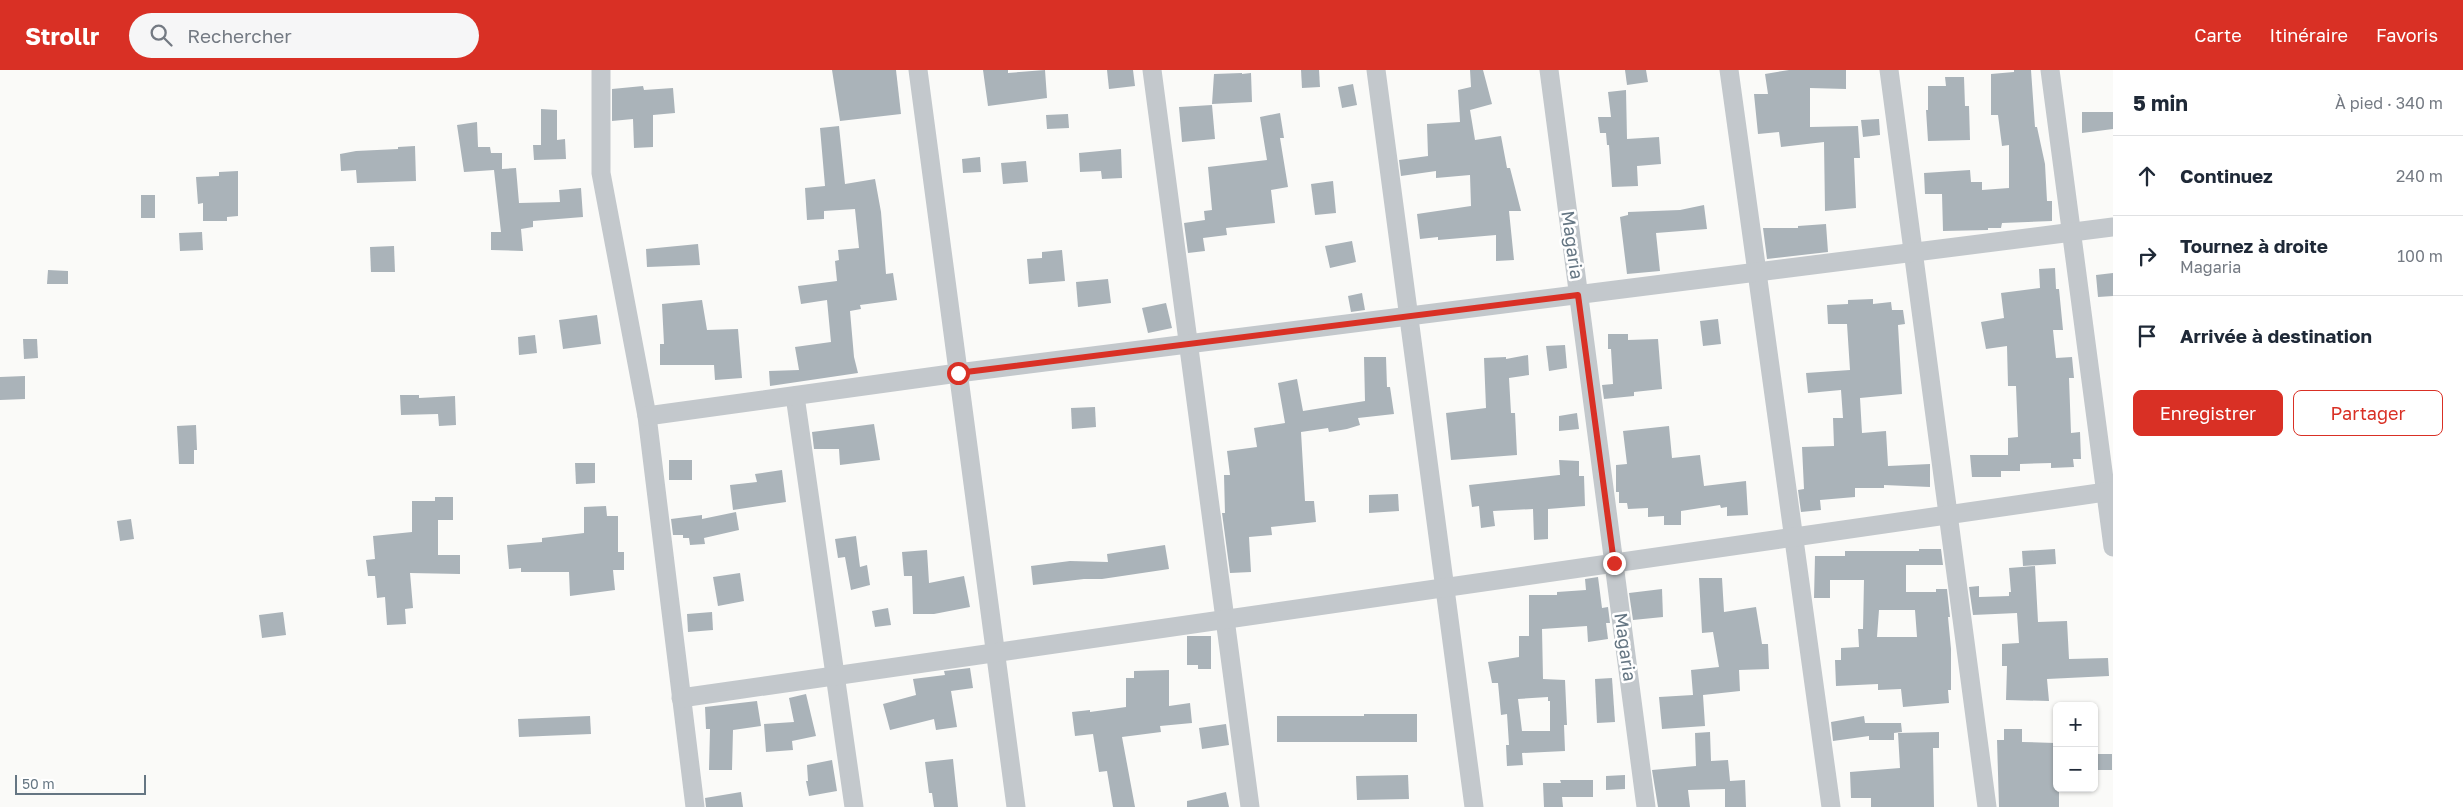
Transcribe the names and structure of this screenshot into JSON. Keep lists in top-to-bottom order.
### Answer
{
  "streets": {
    "street": ["Magaria"]
  },
  "scale_bar": "50 m",
  "page": {
    "header": "Strollr",
    "search": "Rechercher",
    "nav": ["Carte", "Itinéraire", "Favoris"],
    "heading": ["5 min", "À pied · 340 m"],
    "list": [
      ["Continuez", "240 m"],
      ["Tournez à droite", "Magaria", "100 m"],
      "Arrivée à destination"
    ],
    "buttons": ["Enregistrer", "Partager"],
    "map_buttons": ["+", "−"],
    "scale": "50 m"
  }
}
